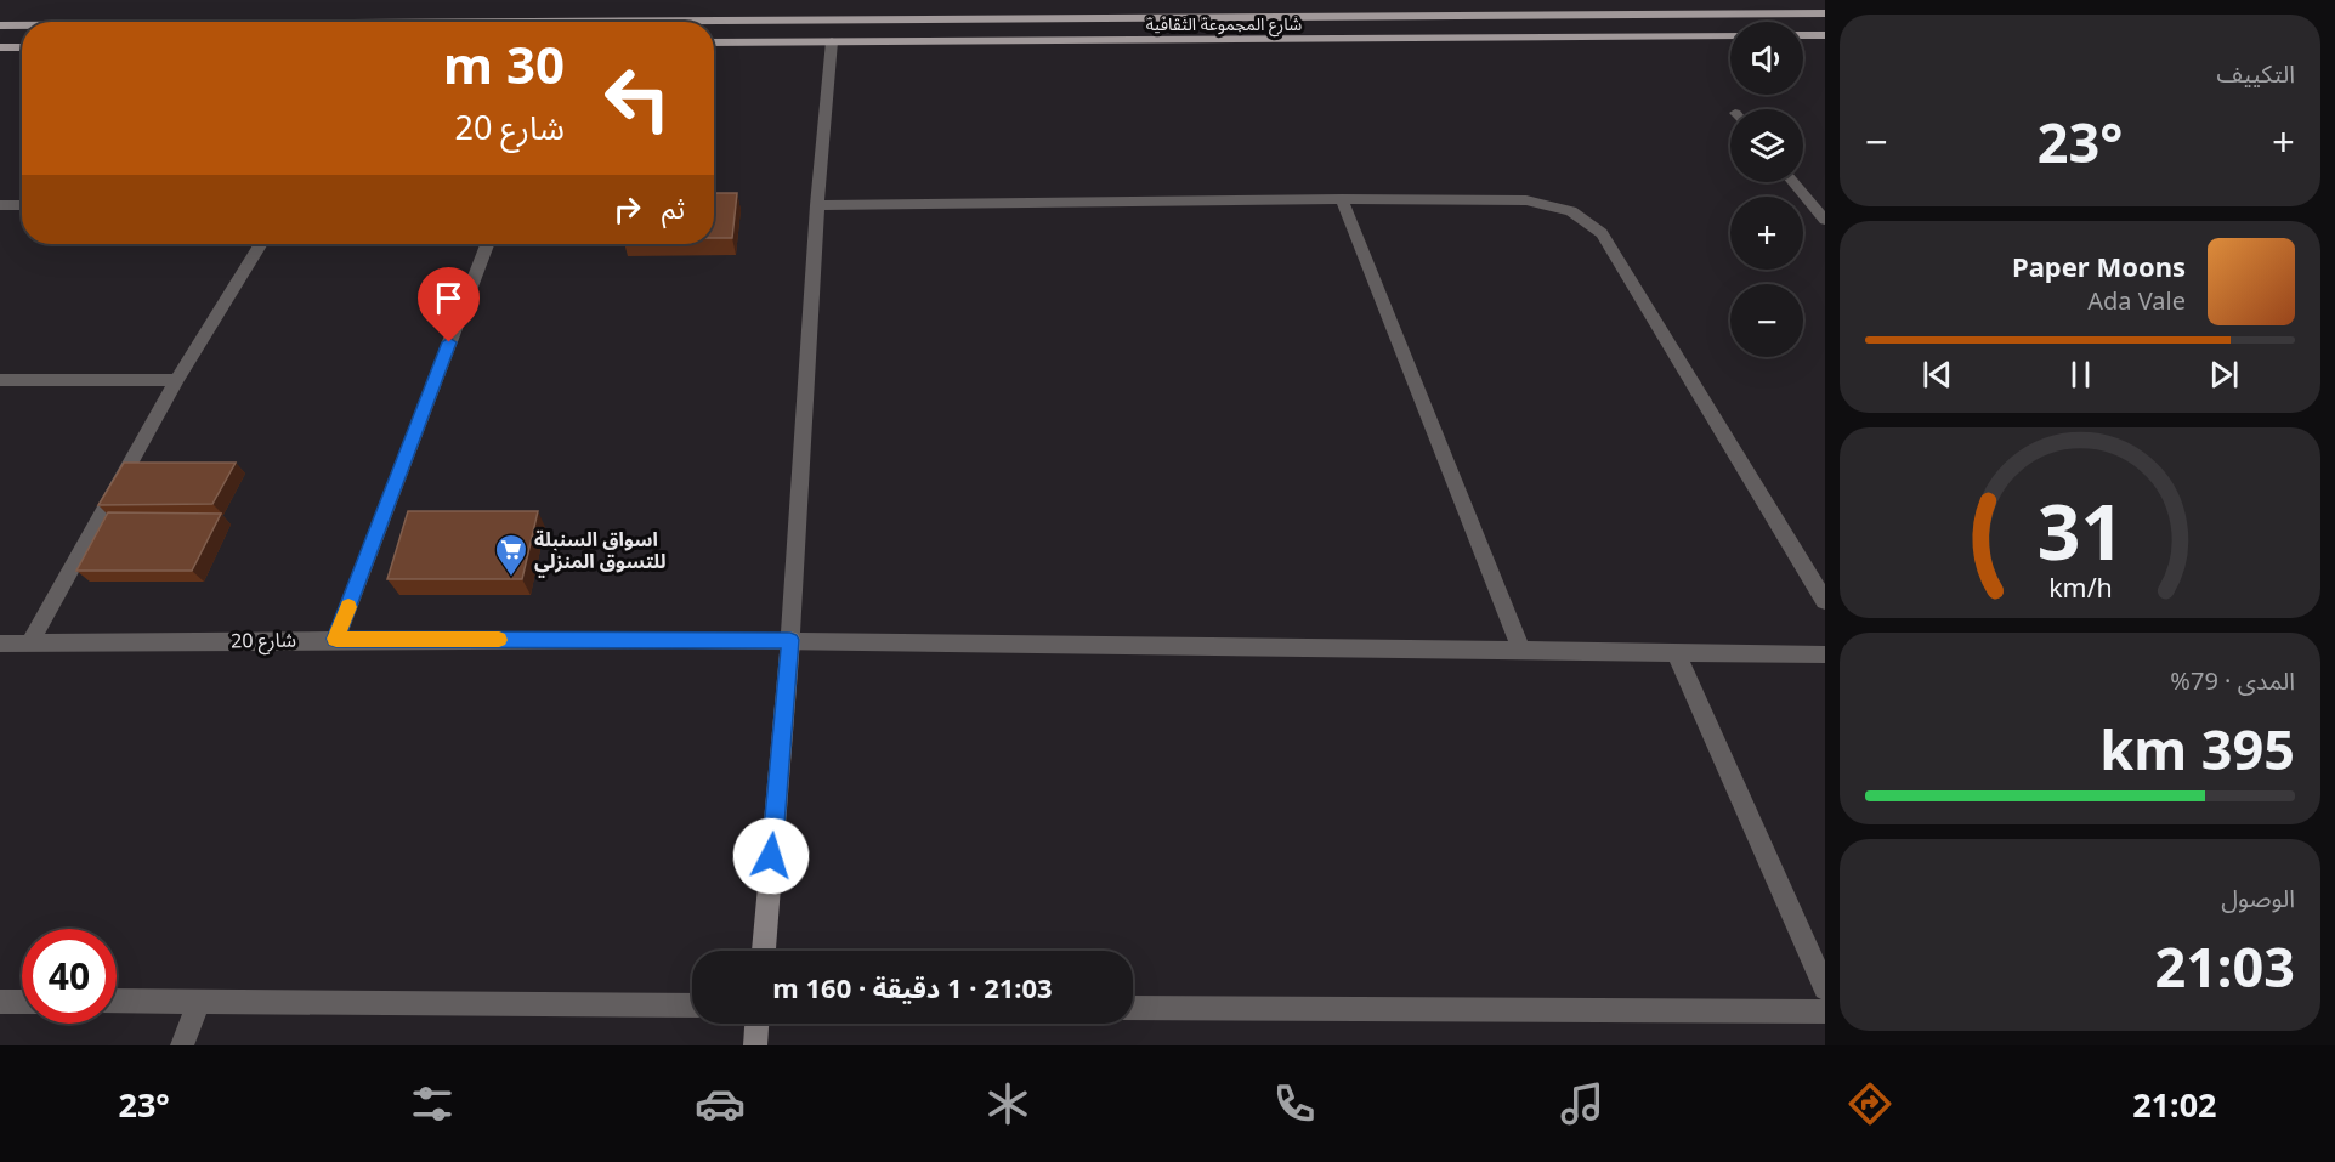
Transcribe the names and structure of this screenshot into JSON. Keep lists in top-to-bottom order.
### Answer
{
  "streets": {
    "main road": ["شارع المجموعة الثقافية"],
    "street": ["شارع 20"]
  },
  "places": {
    "supermarket": ["اسواق السنبلة للتسوق المنزلي"]
  },
  "page": {
    "tile": [
      "التكييف",
      ["المدى · 79%", "395 km"],
      ["الوصول", "21:03"]
    ],
    "map_buttons": ["+", "−"],
    "turn": ["30 m", "شارع 20"],
    "heat": ["−", "23°", "+"],
    "then": "ثم",
    "song": ["Paper Moons", "Ada Vale"],
    "limit": "40",
    "trip": "21:03 · 1 دقيقة · 160 m",
    "tabs": ["21:02", "23°"],
    "gauge": ["31", "km/h"]
  }
}
